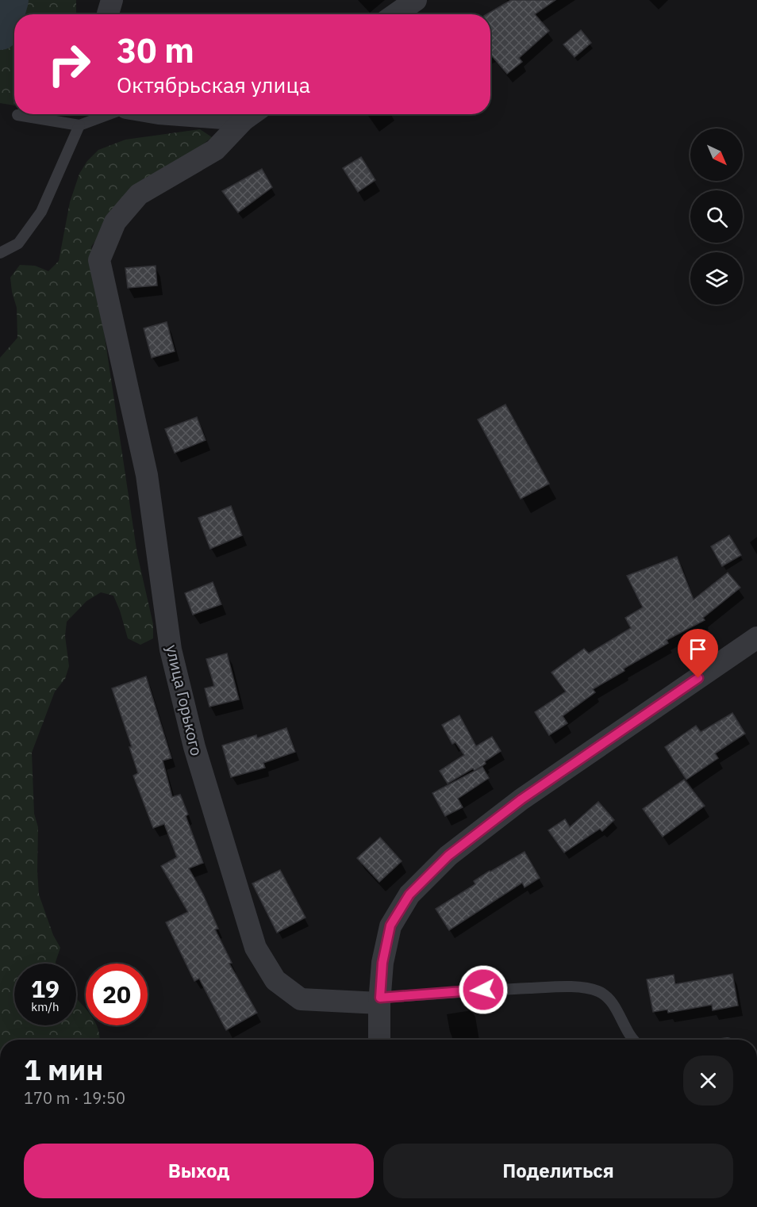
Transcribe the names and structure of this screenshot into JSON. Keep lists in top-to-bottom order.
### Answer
{
  "streets": {
    "street": ["улица Горького"]
  },
  "north": "bottom right",
  "page": {
    "turn": ["30 m", "Октябрьская улица"],
    "speed": "19 km/h",
    "limit": "20",
    "heading": ["1 мин", "170 m · 19:50"],
    "buttons": ["Выход", "Поделиться"]
  }
}
